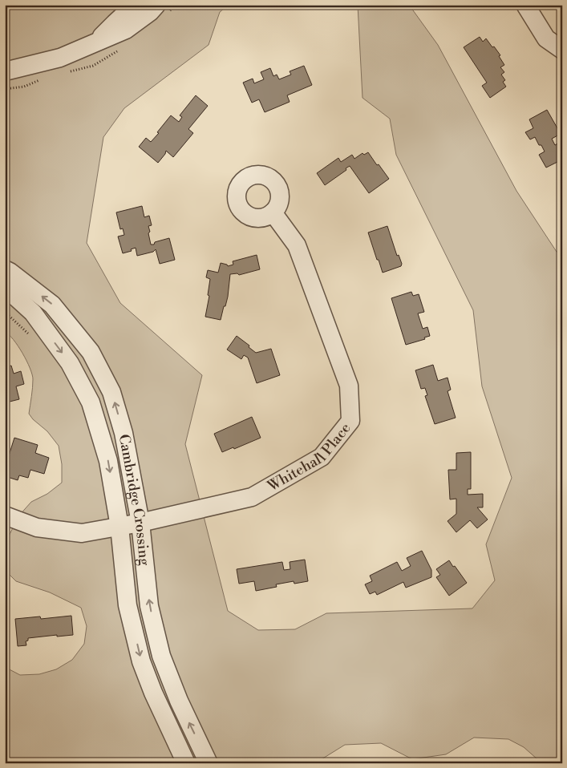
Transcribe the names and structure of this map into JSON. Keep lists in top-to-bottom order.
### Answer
{
  "streets": {
    "street": ["Whitehall Place", "Cambridge Crossing"]
  },
  "crossings": [
    ["Whitehall Place", "Cambridge Crossing"]
  ]
}
